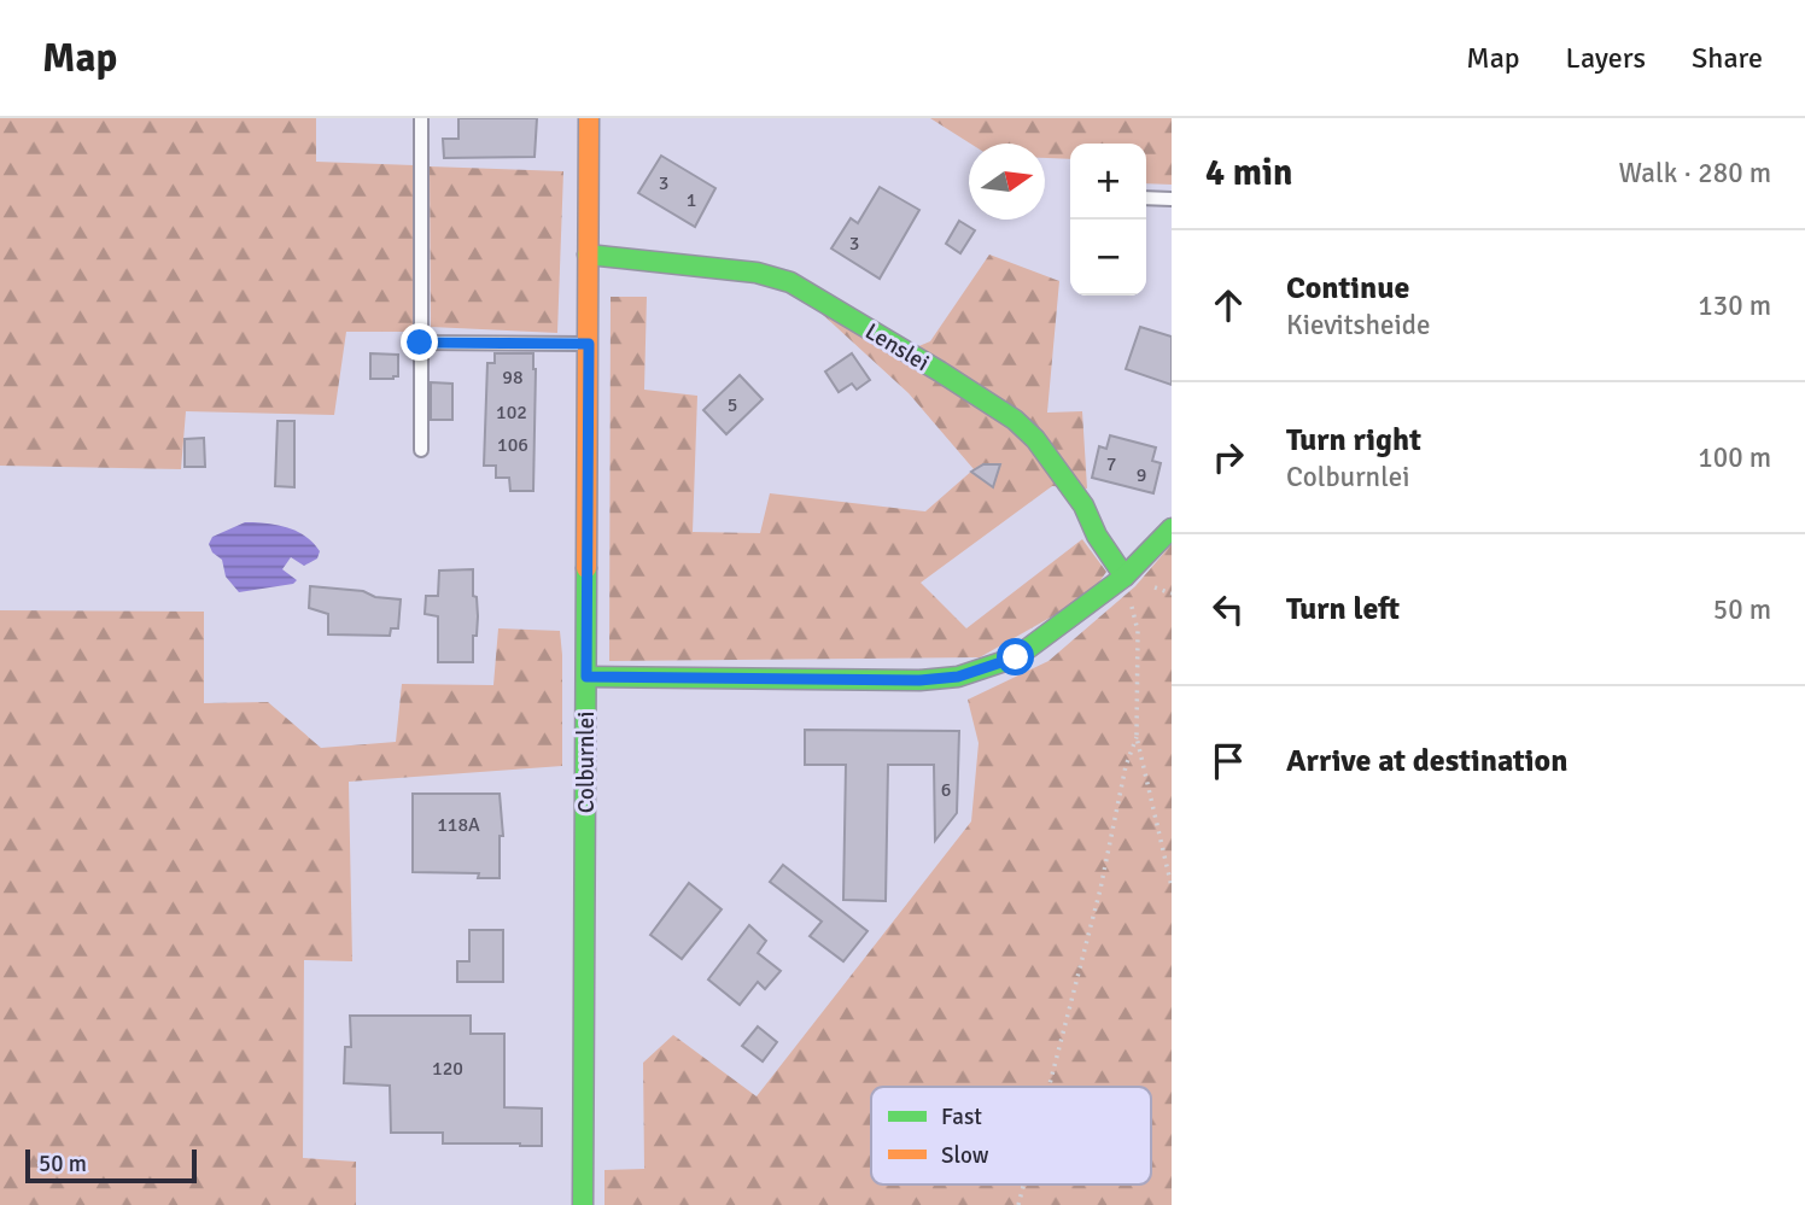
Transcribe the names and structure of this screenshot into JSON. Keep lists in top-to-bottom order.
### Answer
{
  "streets": {
    "street": ["Lenslei", "Colburnlei"]
  },
  "crossings": [
    ["Lenslei", "Colburnlei"]
  ],
  "house_numbers": [
    "3",
    "1",
    "3",
    "98",
    "5",
    "102",
    "106",
    "7",
    "9",
    "6",
    "118A",
    "120"
  ],
  "legend": ["Fast", "Slow"],
  "scale_bar": "50 m",
  "north": "right",
  "page": {
    "header": "Map",
    "nav": ["Map", "Layers", "Share"],
    "heading": ["4 min", "Walk · 280 m"],
    "map_buttons": ["+", "−"],
    "list": [
      ["Continue", "Kievitsheide", "130 m"],
      ["Turn right", "Colburnlei", "100 m"],
      ["Turn left", "50 m"],
      "Arrive at destination"
    ],
    "scale": "50 m"
  }
}
